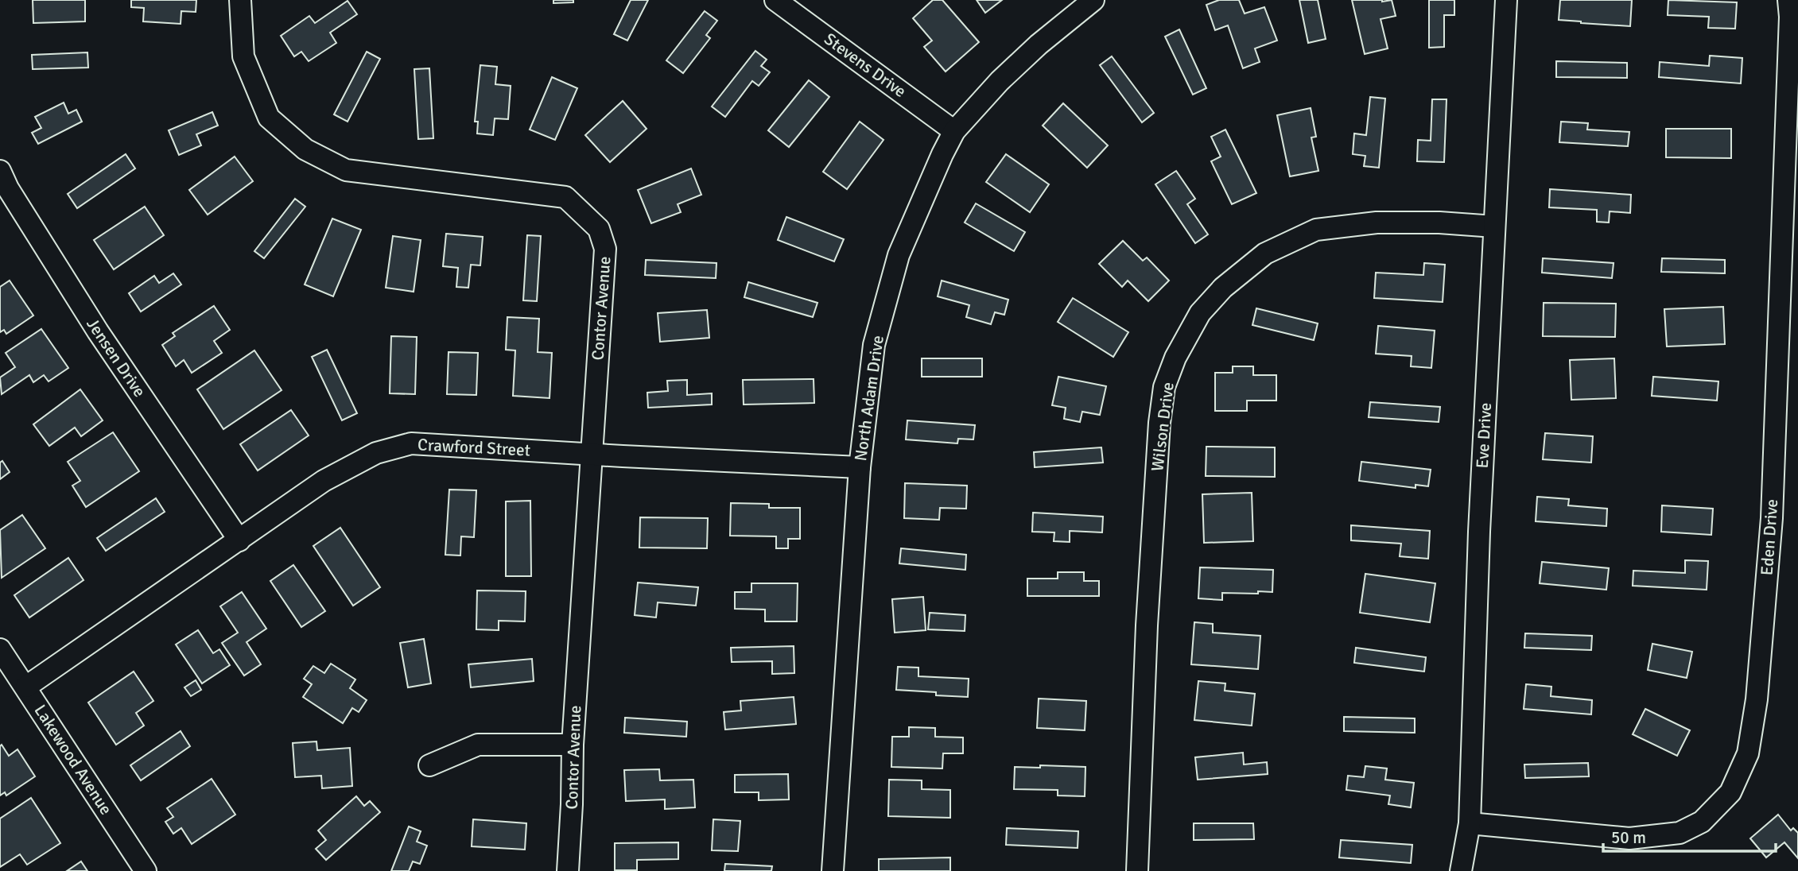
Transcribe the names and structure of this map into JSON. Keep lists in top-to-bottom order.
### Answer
{
  "streets": {
    "street": [
      "Stevens Drive",
      "Contor Avenue",
      "Jensen Drive",
      "North Adam Drive",
      "Wilson Drive",
      "Eve Drive",
      "Crawford Street",
      "Eden Drive",
      "Lakewood Avenue"
    ]
  },
  "crossings": [
    ["Stevens Drive", "North Adam Drive"],
    ["Contor Avenue", "Crawford Street"],
    ["Jensen Drive", "Crawford Street"],
    ["North Adam Drive", "Crawford Street"],
    ["Wilson Drive", "Eve Drive"],
    ["Eve Drive", "Eden Drive"],
    ["Crawford Street", "Lakewood Avenue"]
  ],
  "scale_bar": "50 m"
}
